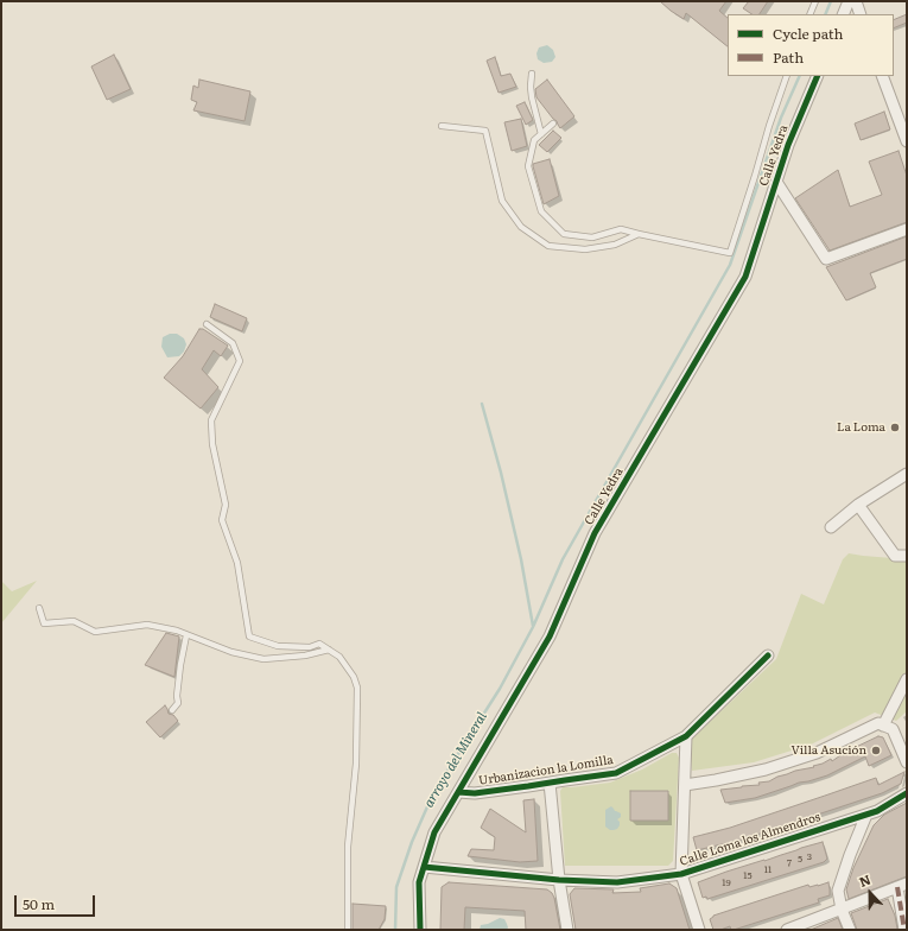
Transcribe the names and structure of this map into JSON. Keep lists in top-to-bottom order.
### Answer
{
  "streets": {
    "street": ["Calle Yedra", "Urbanizacion la Lomilla", "Calle Loma los Almendros"]
  },
  "crossings": [
    ["Calle Yedra", "Urbanizacion la Lomilla"],
    ["Calle Yedra", "Calle Loma los Almendros"]
  ],
  "water": ["arroyo del Mineral"],
  "places": ["La Loma", "Villa Asución"],
  "house_numbers": [
    "3",
    "5",
    "7",
    "11",
    "15",
    "19"
  ],
  "legend": ["Cycle path", "Path"],
  "scale_bar": "50 m",
  "north": "top"
}
